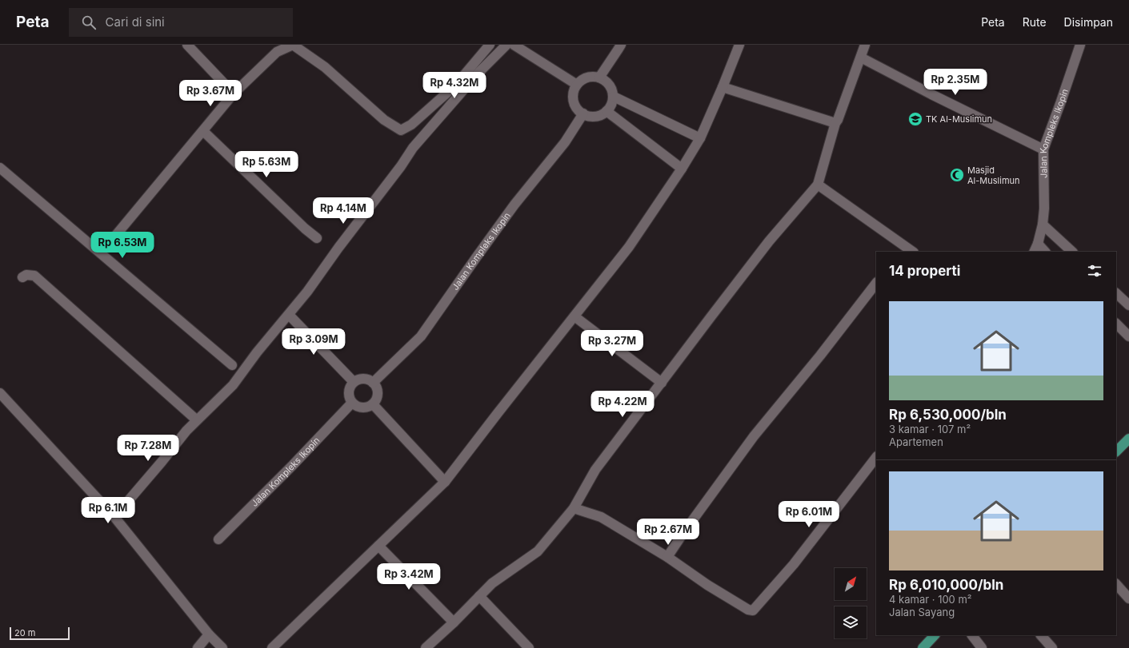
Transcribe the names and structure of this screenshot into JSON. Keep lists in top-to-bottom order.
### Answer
{
  "streets": {
    "street": ["Jalan Kompleks Ikopin"]
  },
  "places": {
    "school or university": ["TK Al-Muslimun"],
    "mosque": ["Masjid Al-Muslimun"]
  },
  "scale_bar": "20 m",
  "north": "top right",
  "page": {
    "header": "Peta",
    "search": "Cari di sini",
    "nav": ["Peta", "Rute", "Disimpan"],
    "price": [
      "Rp 2.35M",
      "Rp 4.32M",
      "Rp 3.67M",
      "Rp 5.63M",
      "Rp 4.14M",
      "Rp 6.53M",
      "Rp 3.09M",
      "Rp 3.27M",
      "Rp 4.22M",
      "Rp 7.28M",
      "Rp 6.1M",
      "Rp 6.01M",
      "Rp 2.67M",
      "Rp 3.42M"
    ],
    "heading": "14 properti",
    "list": [
      {
        "name": "Rp 6,530,000/bln",
        "note": "3 kamar · 107 m² · Apartemen"
      },
      {
        "name": "Rp 6,010,000/bln",
        "note": "4 kamar · 100 m² · Jalan Sayang"
      }
    ],
    "scale": "20 m"
  }
}
